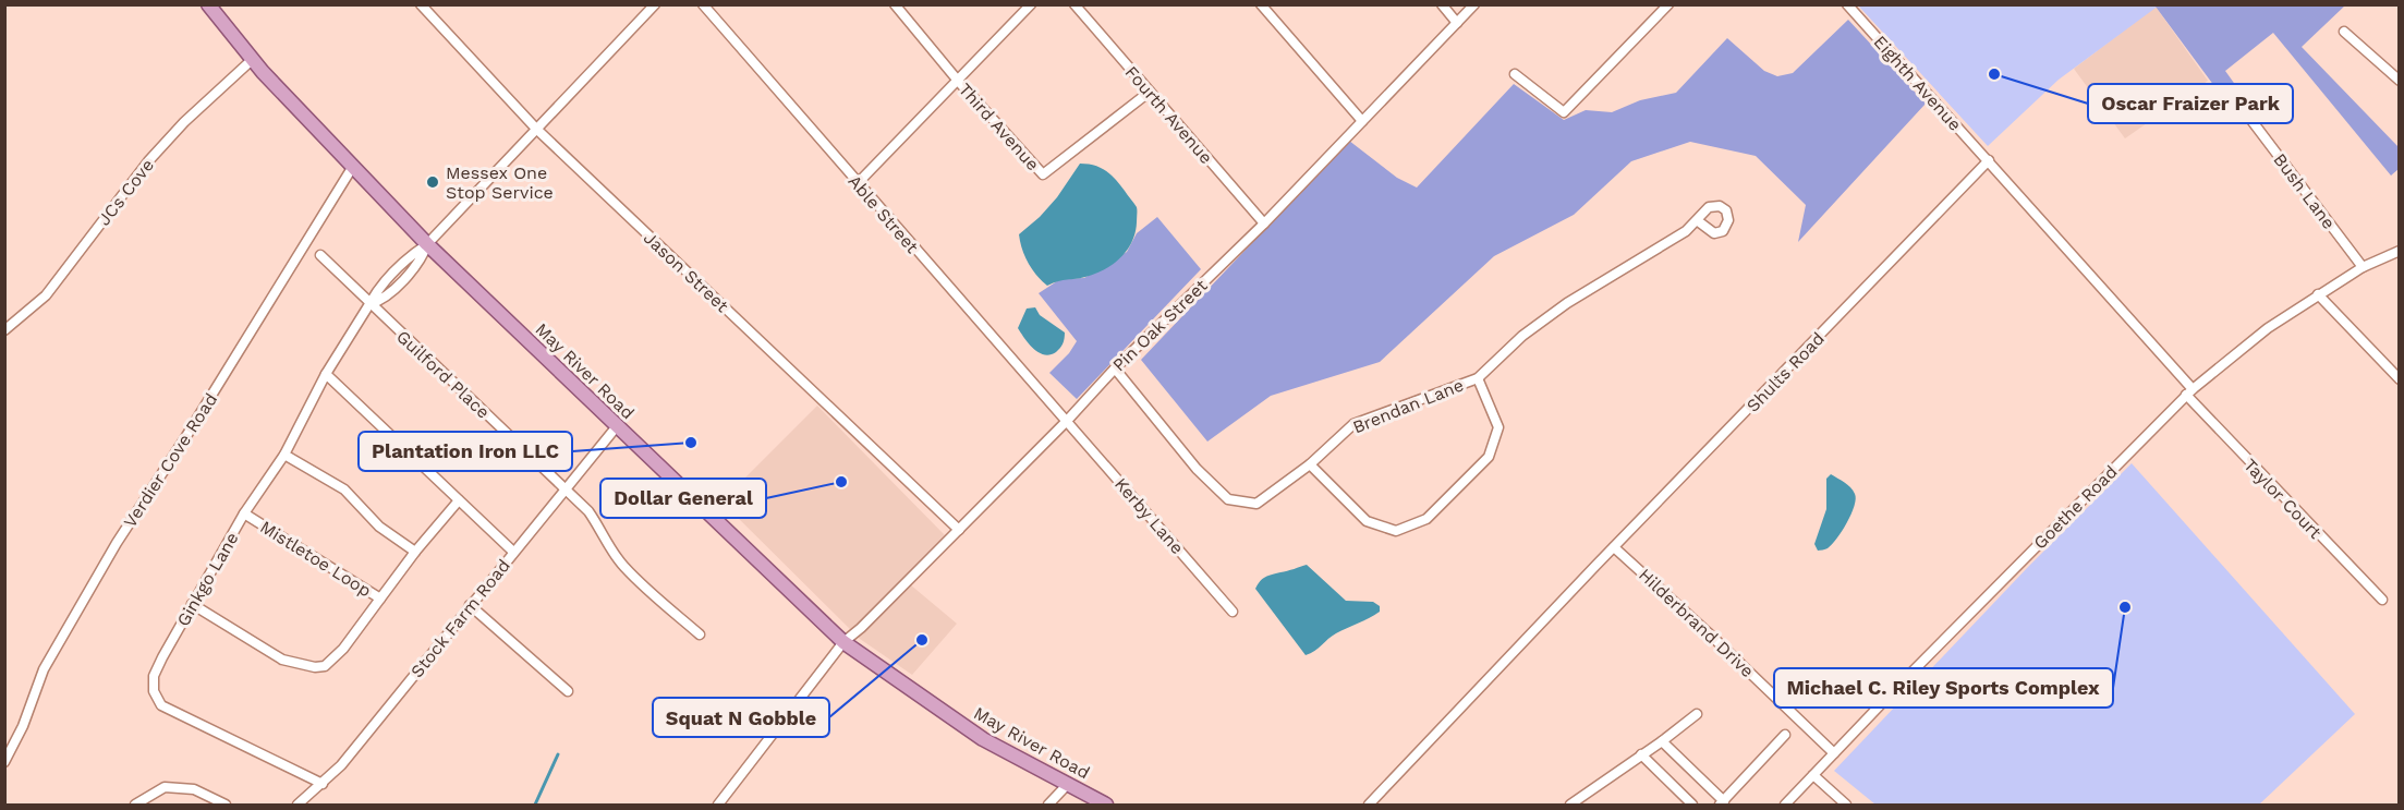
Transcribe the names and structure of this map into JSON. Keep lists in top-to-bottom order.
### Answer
{
  "streets": {
    "main road": ["May River Road"],
    "street": [
      "Eighth Avenue",
      "Fourth Avenue",
      "Third Avenue",
      "Bush Lane",
      "JCs Cove",
      "Able Street",
      "Jason Street",
      "Pin Oak Street",
      "Shults Road",
      "Guilford Place",
      "Brendan Lane",
      "Verdier Cove Road",
      "Taylor Court",
      "Goethe Road",
      "Kerby Lane",
      "Mistletoe Loop",
      "Ginkgo Lane",
      "Stock Farm Road",
      "Hilderbrand Drive"
    ]
  },
  "crossings": [
    ["Eighth Avenue", "Shults Road"],
    ["Fourth Avenue", "Third Avenue"],
    ["Fourth Avenue", "Pin Oak Street"],
    ["Bush Lane", "Goethe Road"],
    ["JCs Cove", "May River Road"],
    ["Able Street", "Pin Oak Street"],
    ["Able Street", "Kerby Lane"],
    ["Jason Street", "Pin Oak Street"],
    ["Jason Street", "Ginkgo Lane"],
    ["Pin Oak Street", "May River Road"],
    ["Pin Oak Street", "Brendan Lane"],
    ["Pin Oak Street", "Kerby Lane"],
    ["May River Road", "Verdier Cove Road"],
    ["May River Road", "Ginkgo Lane"],
    ["May River Road", "Stock Farm Road"],
    ["Shults Road", "Hilderbrand Drive"],
    ["Guilford Place", "Ginkgo Lane"],
    ["Guilford Place", "Stock Farm Road"],
    ["Taylor Court", "Goethe Road"],
    ["Goethe Road", "Hilderbrand Drive"],
    ["Mistletoe Loop", "Ginkgo Lane"],
    ["Ginkgo Lane", "Stock Farm Road"]
  ],
  "places": [
    "Oscar Fraizer Park",
    "Messex One Stop Service",
    "Plantation Iron LLC",
    "Dollar General",
    "Michael C. Riley Sports Complex",
    "Squat N Gobble"
  ]
}
